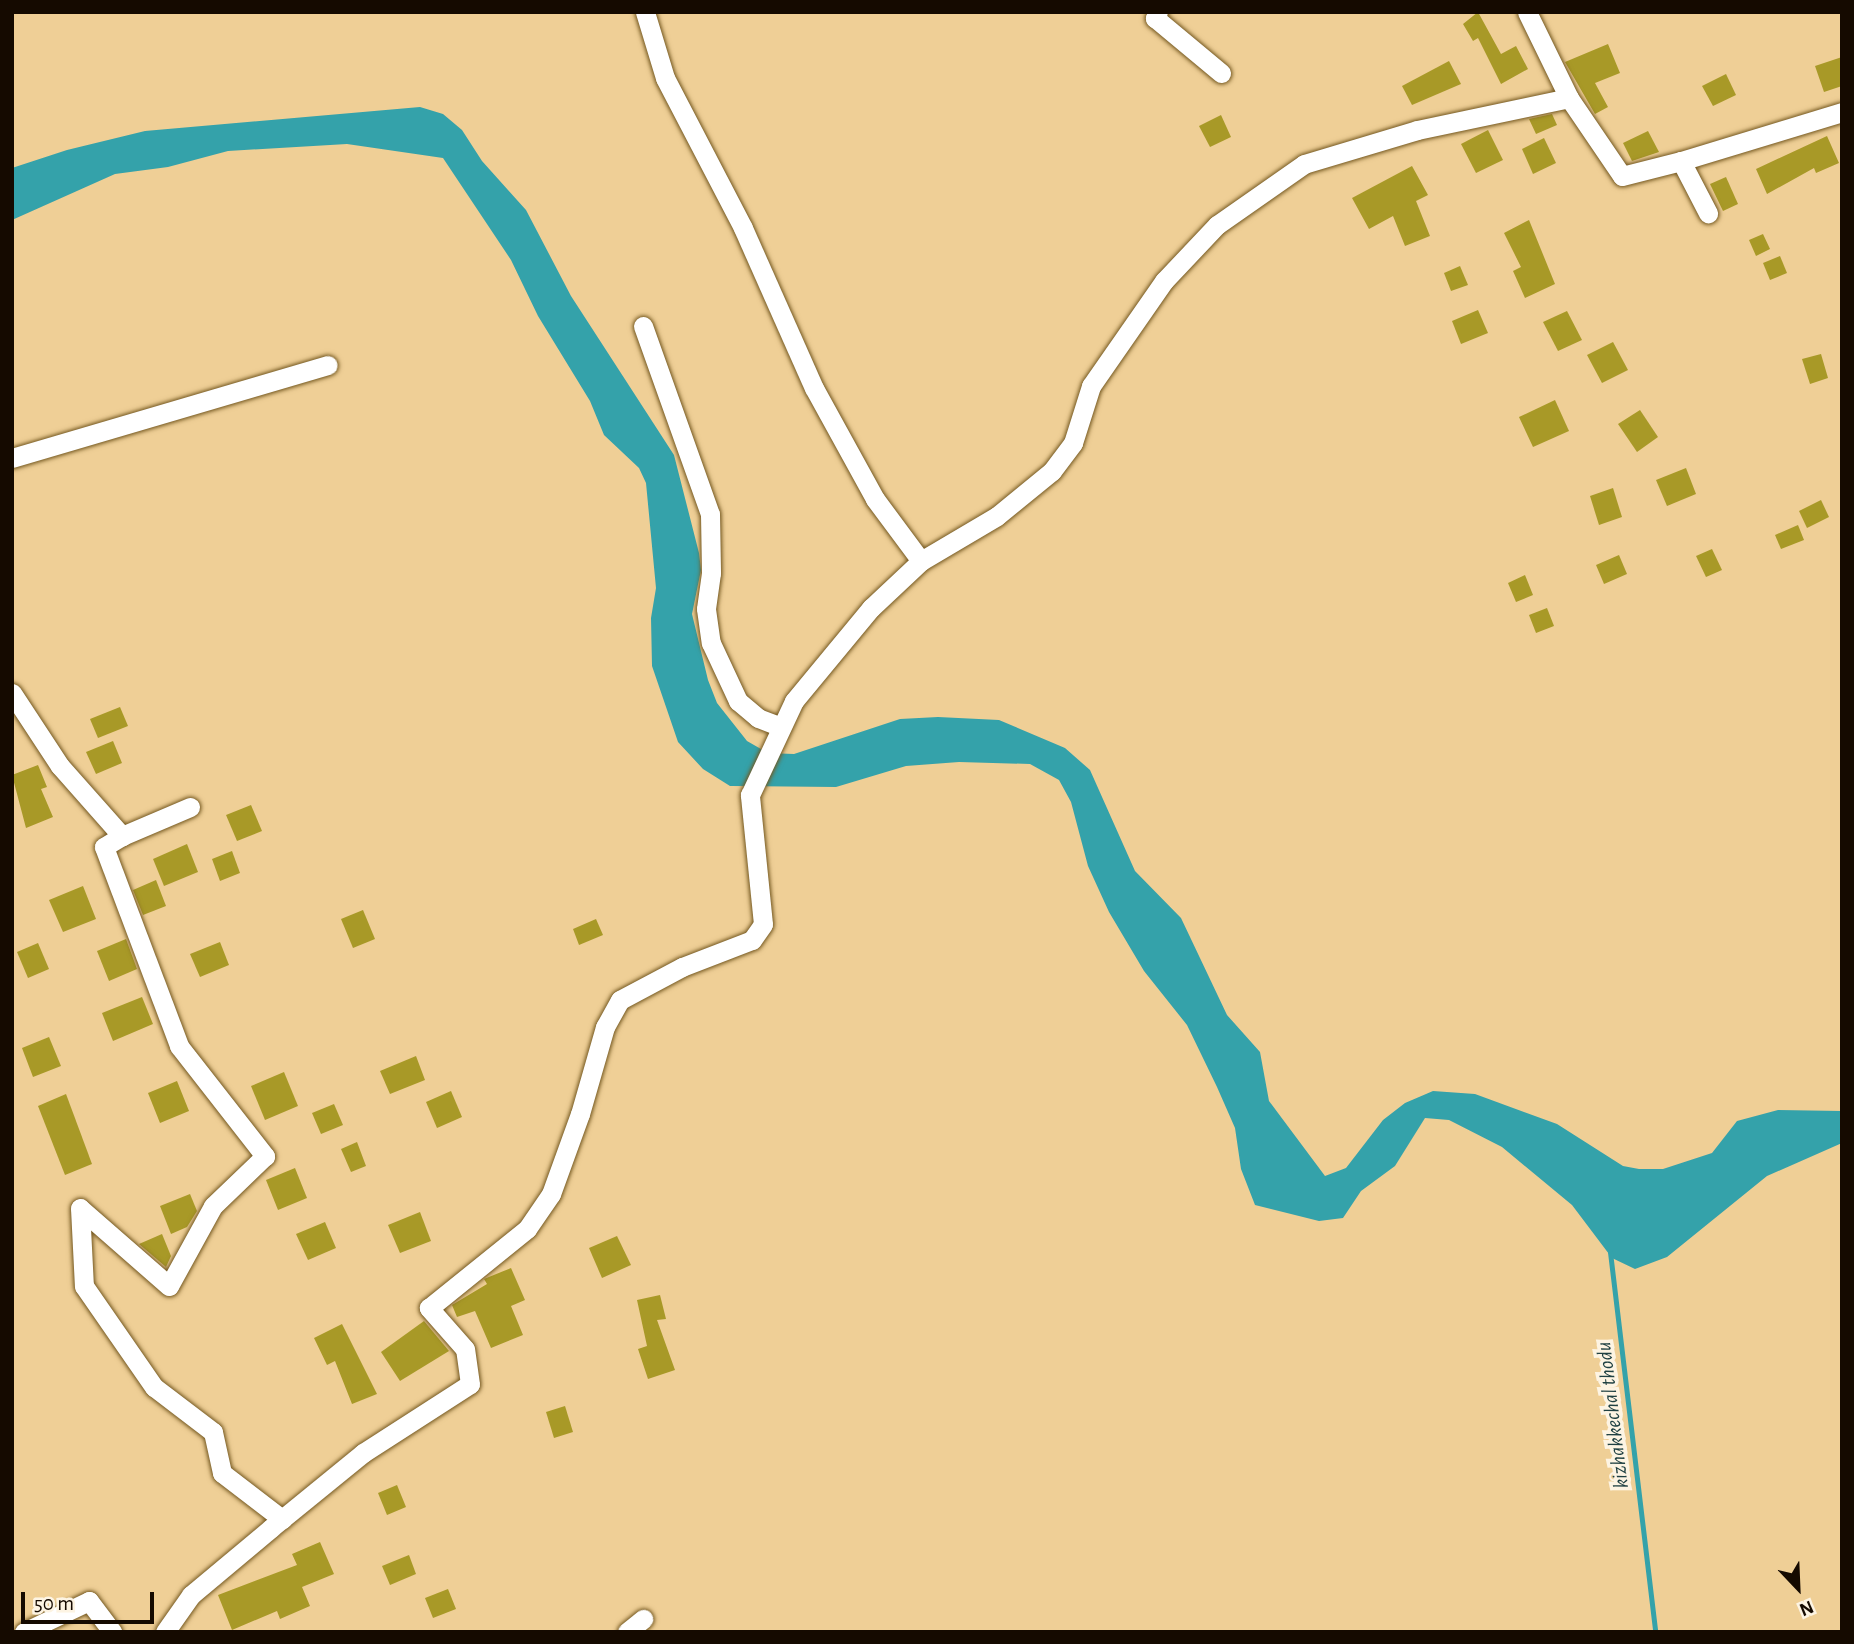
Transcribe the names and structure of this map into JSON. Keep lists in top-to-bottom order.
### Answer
{
  "water": ["kizhakkechal thodu"],
  "scale_bar": "50 m",
  "north": "bottom right"
}
